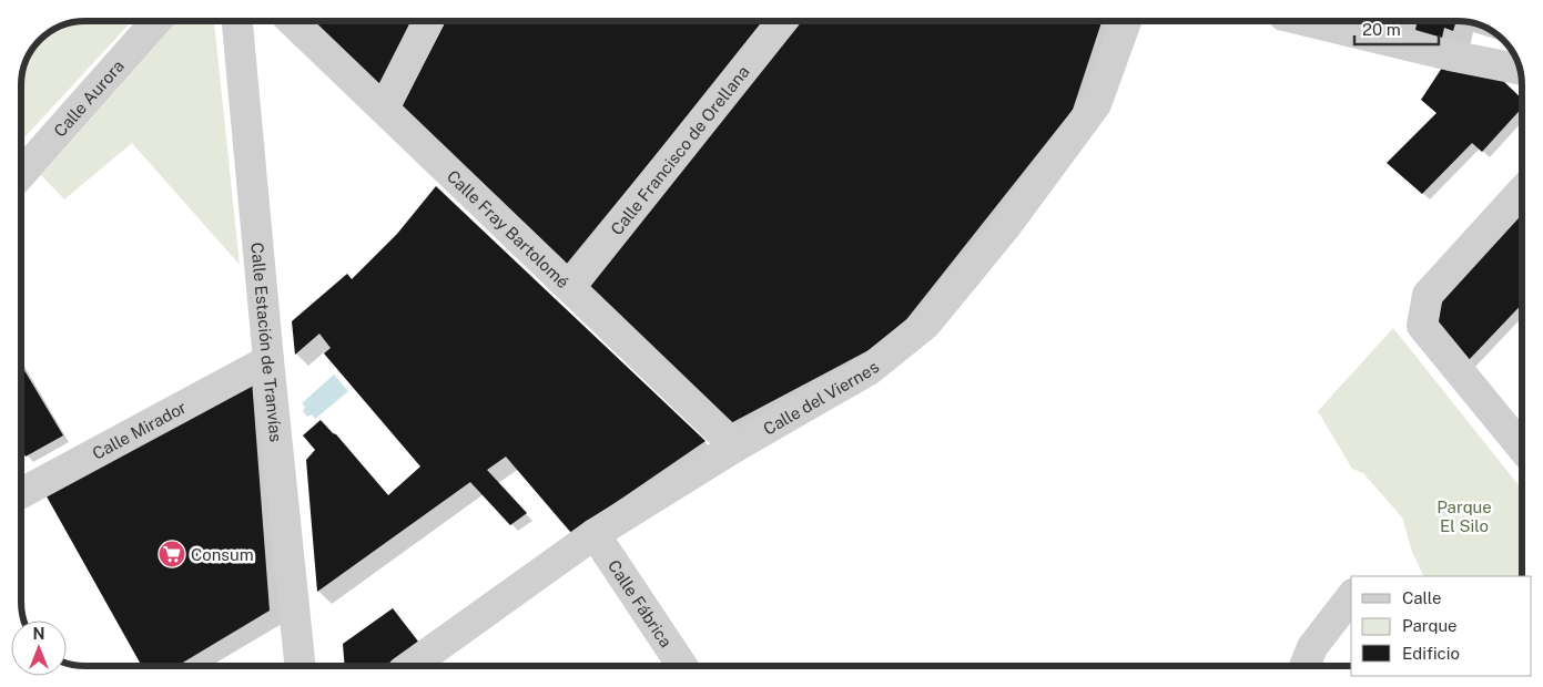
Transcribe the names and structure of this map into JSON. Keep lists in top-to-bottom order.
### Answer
{
  "streets": {
    "street": [
      "Calle Aurora",
      "Calle Francisco de Orellana",
      "Calle Fray Bartolomé",
      "Calle Estación de Tranvías",
      "Calle del Viernes",
      "Calle Mirador",
      "Calle Fábrica"
    ]
  },
  "crossings": [
    ["Calle Francisco de Orellana", "Calle Fray Bartolomé"],
    ["Calle Fray Bartolomé", "Calle del Viernes"],
    ["Calle Estación de Tranvías", "Calle Mirador"],
    ["Calle del Viernes", "Calle Fábrica"]
  ],
  "parks": ["Parque El Silo"],
  "places": {
    "supermarket": ["Consum"]
  },
  "legend": ["Calle", "Parque", "Edificio"],
  "scale_bar": "20 m",
  "north": "top"
}
